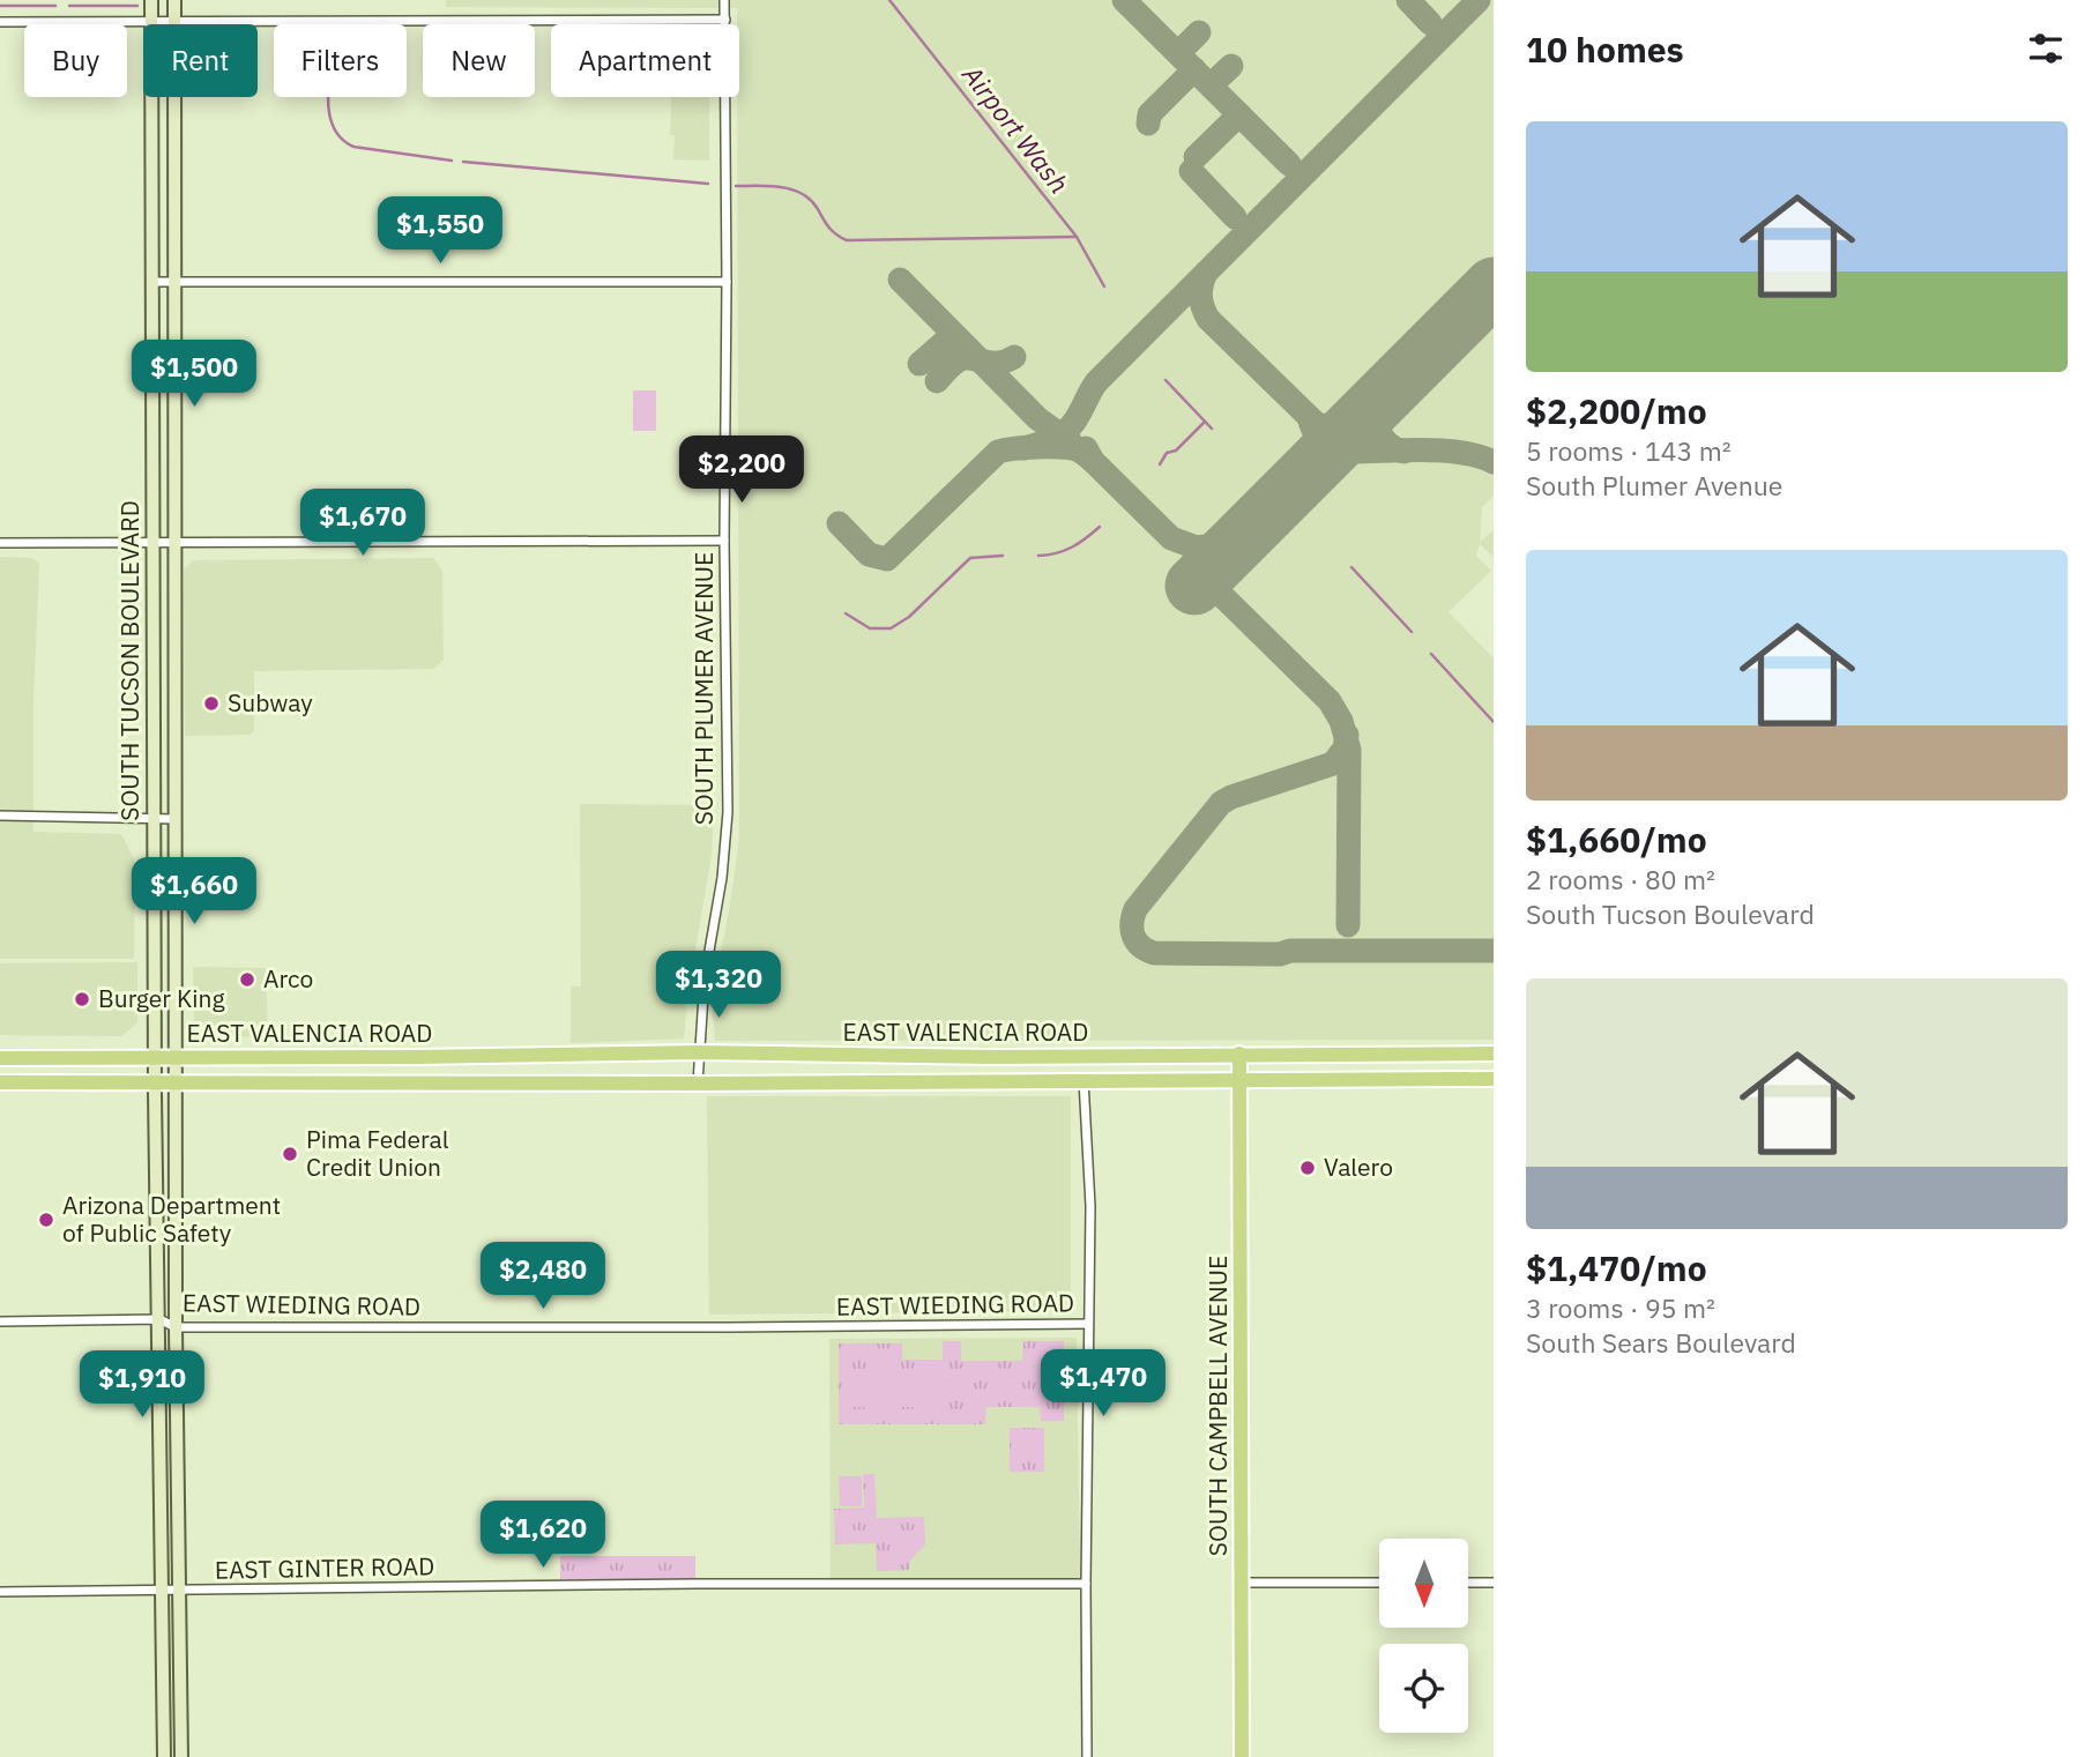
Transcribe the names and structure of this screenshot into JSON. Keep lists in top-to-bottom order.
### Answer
{
  "streets": {
    "main road": ["SOUTH TUCSON BOULEVARD", "EAST VALENCIA ROAD", "SOUTH CAMPBELL AVENUE"],
    "street": ["SOUTH PLUMER AVENUE", "EAST WIEDING ROAD", "EAST GINTER ROAD"]
  },
  "crossings": [
    ["SOUTH TUCSON BOULEVARD", "EAST VALENCIA ROAD"],
    ["SOUTH TUCSON BOULEVARD", "EAST WIEDING ROAD"],
    ["SOUTH TUCSON BOULEVARD", "EAST GINTER ROAD"],
    ["SOUTH PLUMER AVENUE", "EAST VALENCIA ROAD"],
    ["EAST VALENCIA ROAD", "SOUTH CAMPBELL AVENUE"]
  ],
  "water": ["Airport Wash"],
  "places": [
    "Subway",
    "Arco",
    "Burger King",
    "Pima Federal Credit Union",
    "Valero",
    "Arizona Department of Public Safety"
  ],
  "north": "bottom",
  "page": {
    "heading": "10 homes",
    "chip": [
      "Buy",
      "Rent",
      "Filters",
      "New",
      "Apartment"
    ],
    "list": [
      {
        "name": "$2,200/mo",
        "note": "5 rooms · 143 m² · South Plumer Avenue"
      },
      {
        "name": "$1,660/mo",
        "note": "2 rooms · 80 m² · South Tucson Boulevard"
      },
      {
        "name": "$1,470/mo",
        "note": "3 rooms · 95 m² · South Sears Boulevard"
      }
    ],
    "price": [
      "$1,550",
      "$1,500",
      "$2,200",
      "$1,670",
      "$1,660",
      "$1,320",
      "$2,480",
      "$1,470",
      "$1,910",
      "$1,620"
    ]
  }
}
